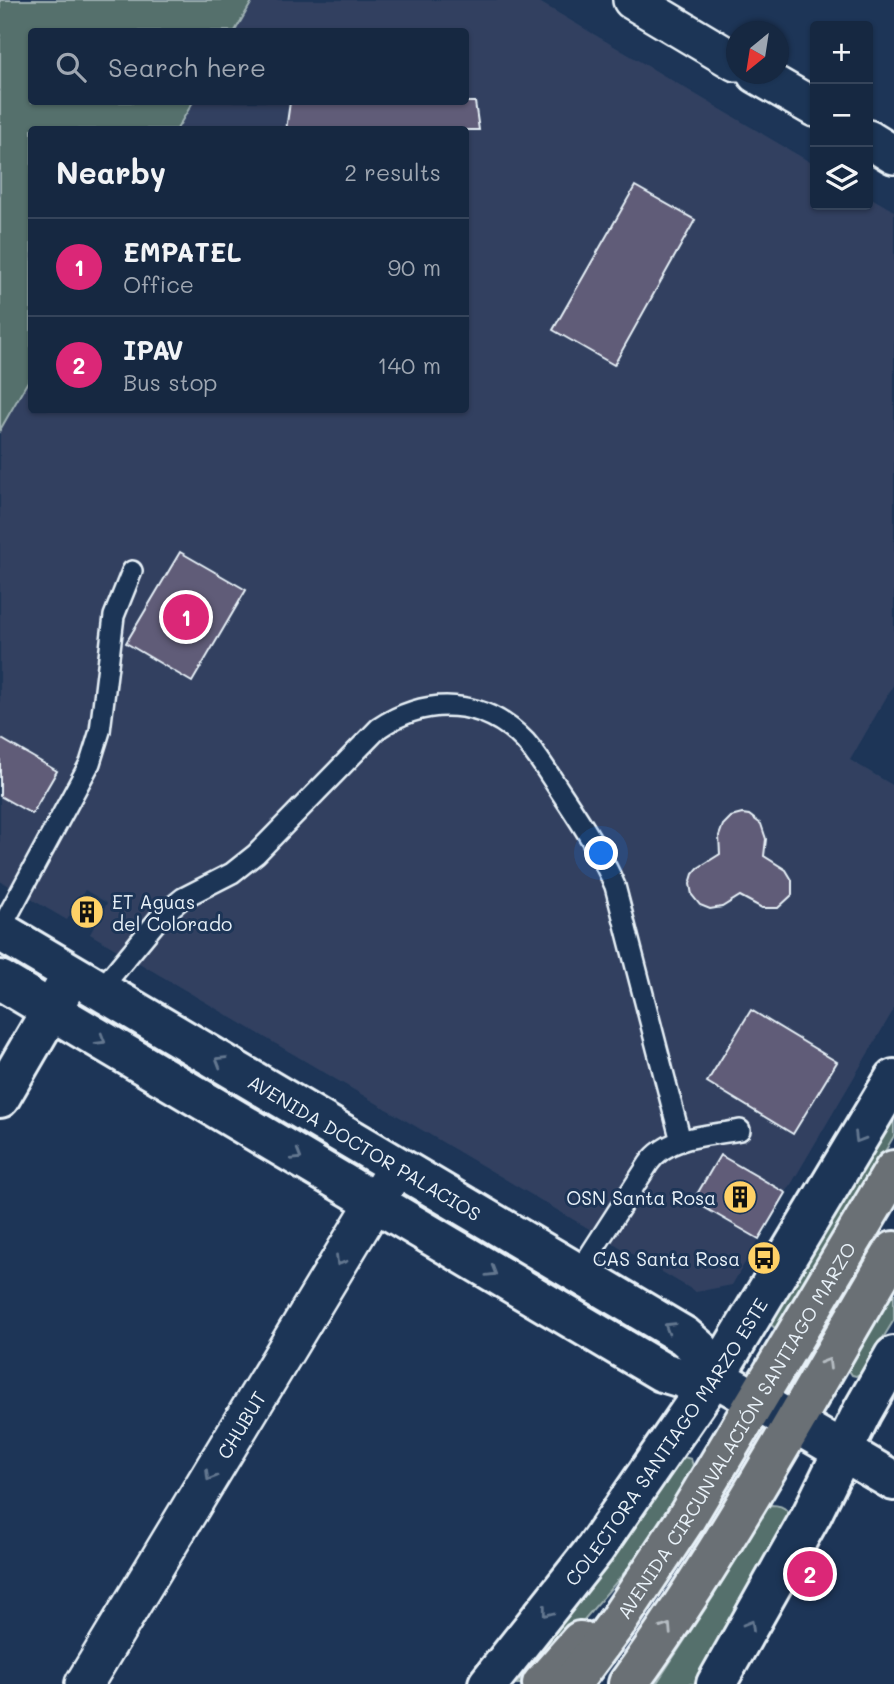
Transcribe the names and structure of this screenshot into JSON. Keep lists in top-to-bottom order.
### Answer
{
  "streets": {
    "highway": ["AVENIDA CIRCUNVALACIÓN SANTIAGO MARZO"],
    "main road": ["AVENIDA DOCTOR PALACIOS", "COLECTORA SANTIAGO MARZO ESTE"],
    "street": ["CHUBUT"]
  },
  "crossings": [
    ["AVENIDA DOCTOR PALACIOS", "CHUBUT"],
    ["AVENIDA DOCTOR PALACIOS", "AVENIDA CIRCUNVALACIÓN SANTIAGO MARZO"],
    ["AVENIDA DOCTOR PALACIOS", "COLECTORA SANTIAGO MARZO ESTE"]
  ],
  "one_way": ["CHUBUT"],
  "places": {
    "building": ["ET Aguas del Colorado", "OSN Santa Rosa"],
    "bus stop": ["CAS Santa Rosa"]
  },
  "north": "bottom left",
  "page": {
    "map_buttons": ["+", "−"],
    "search": "Search here",
    "heading": ["Nearby", "2 results"],
    "list": [
      {
        "mark": "1",
        "name": "EMPATEL",
        "note": "Office",
        "value": "90 m"
      },
      {
        "mark": "2",
        "name": "IPAV",
        "note": "Bus stop",
        "value": "140 m"
      }
    ],
    "pins": ["1", "2"]
  }
}
